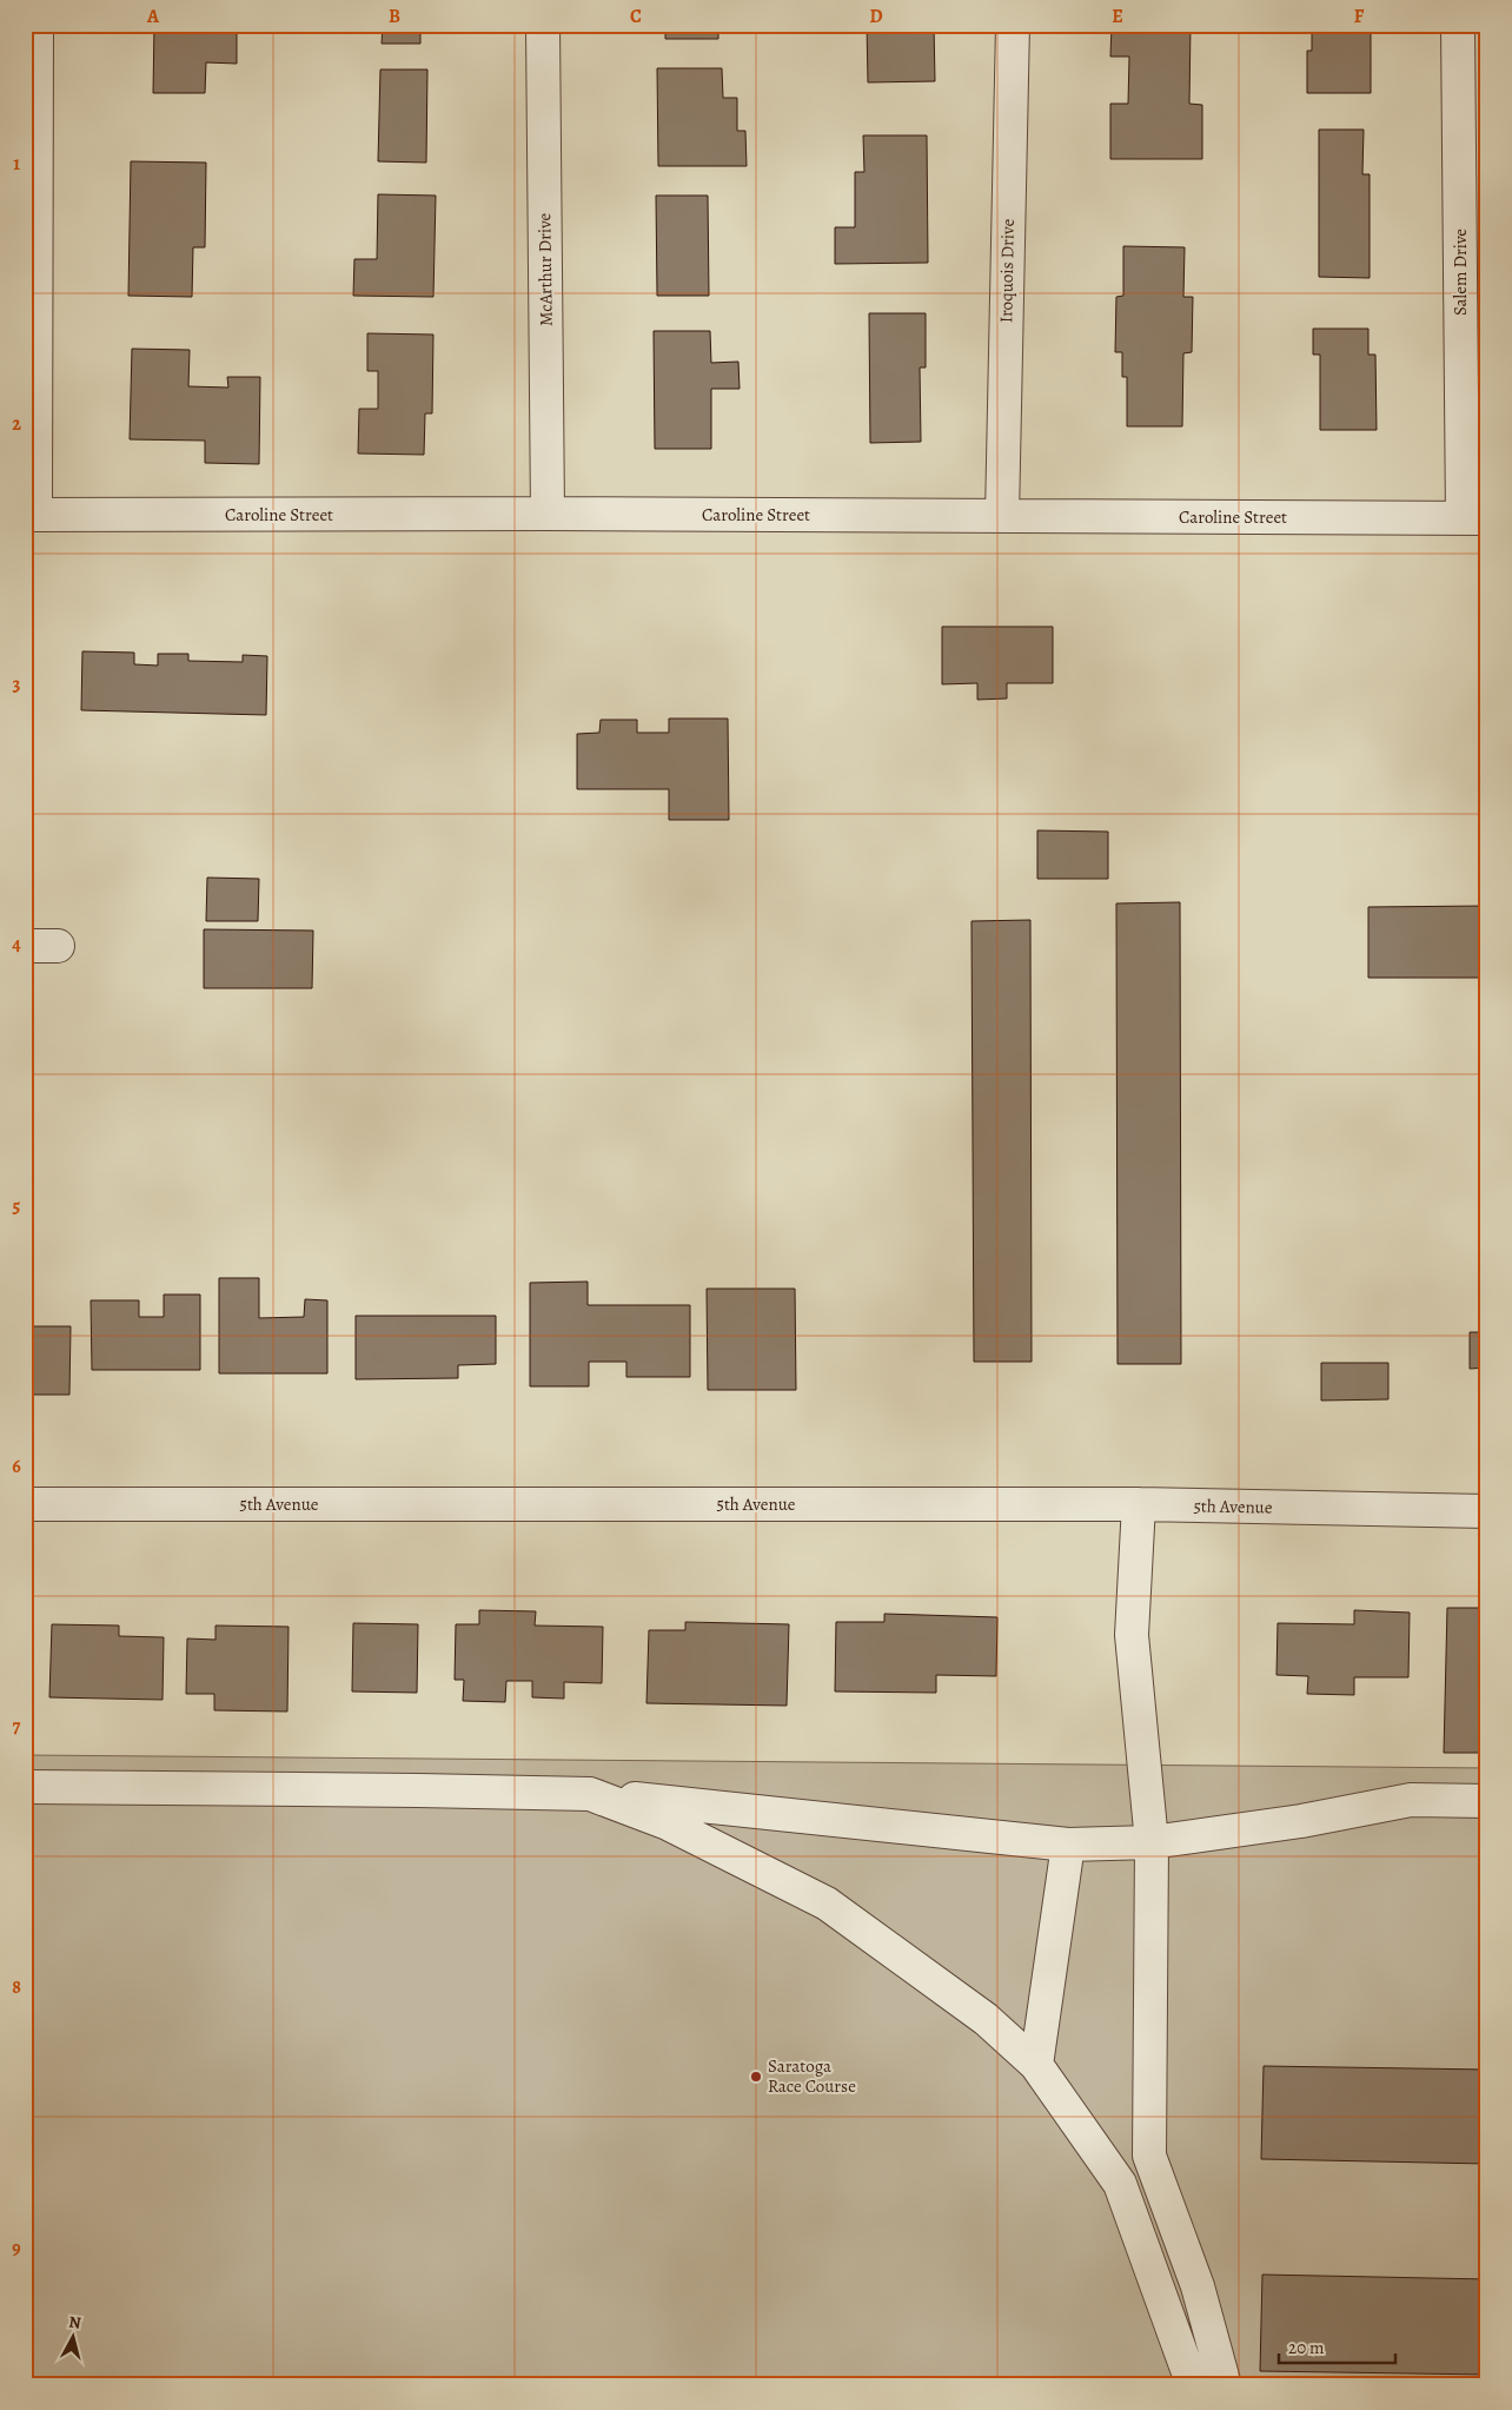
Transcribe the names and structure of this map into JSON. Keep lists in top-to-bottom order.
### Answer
{
  "streets": {
    "street": [
      "McArthur Drive",
      "Iroquois Drive",
      "Salem Drive",
      "Caroline Street",
      "5th Avenue"
    ]
  },
  "crossings": [
    ["McArthur Drive", "Caroline Street"],
    ["Iroquois Drive", "Caroline Street"],
    ["Salem Drive", "Caroline Street"]
  ],
  "places": ["Saratoga Race Course"],
  "scale_bar": "20 m",
  "north": "top",
  "grid": {
    "columns": [
      "A",
      "B",
      "C",
      "D",
      "E",
      "F"
    ],
    "rows": [
      "1",
      "2",
      "3",
      "4",
      "5",
      "6",
      "7",
      "8",
      "9"
    ]
  }
}
